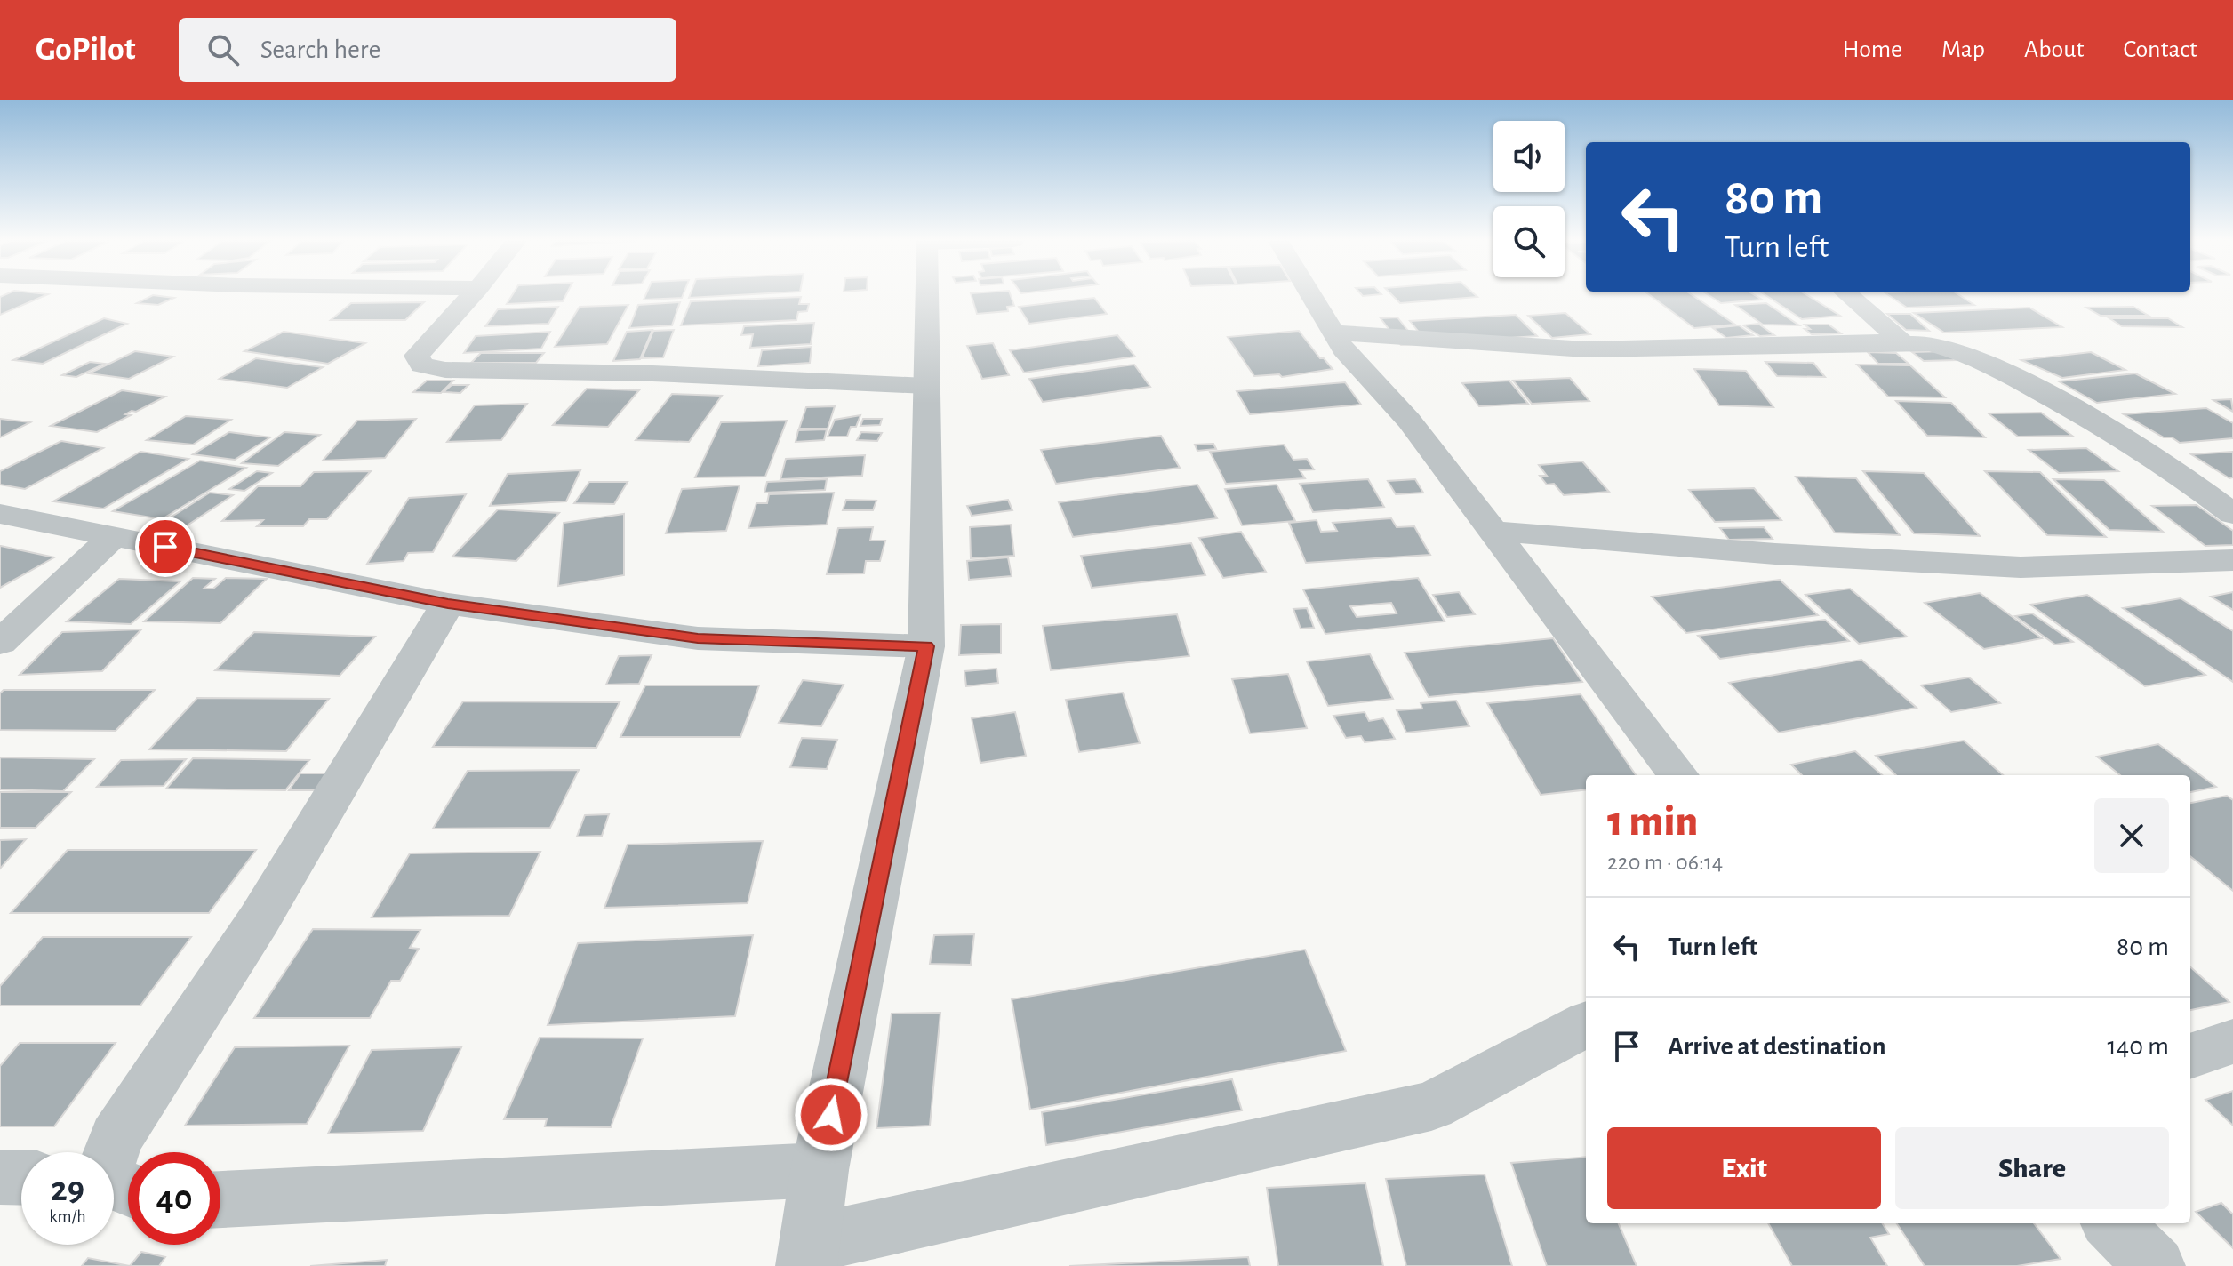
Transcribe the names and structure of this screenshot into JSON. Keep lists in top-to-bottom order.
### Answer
{
  "page": {
    "header": "GoPilot",
    "search": "Search here",
    "nav": [
      "Home",
      "Map",
      "About",
      "Contact"
    ],
    "turn": ["80 m", "Turn left"],
    "heading": ["1 min", "220 m · 06:14"],
    "list": [
      {
        "name": "Turn left",
        "value": "80 m"
      },
      {
        "name": "Arrive at destination",
        "value": "140 m"
      }
    ],
    "buttons": ["Exit", "Share"],
    "speed": "29 km/h",
    "limit": "40"
  }
}
